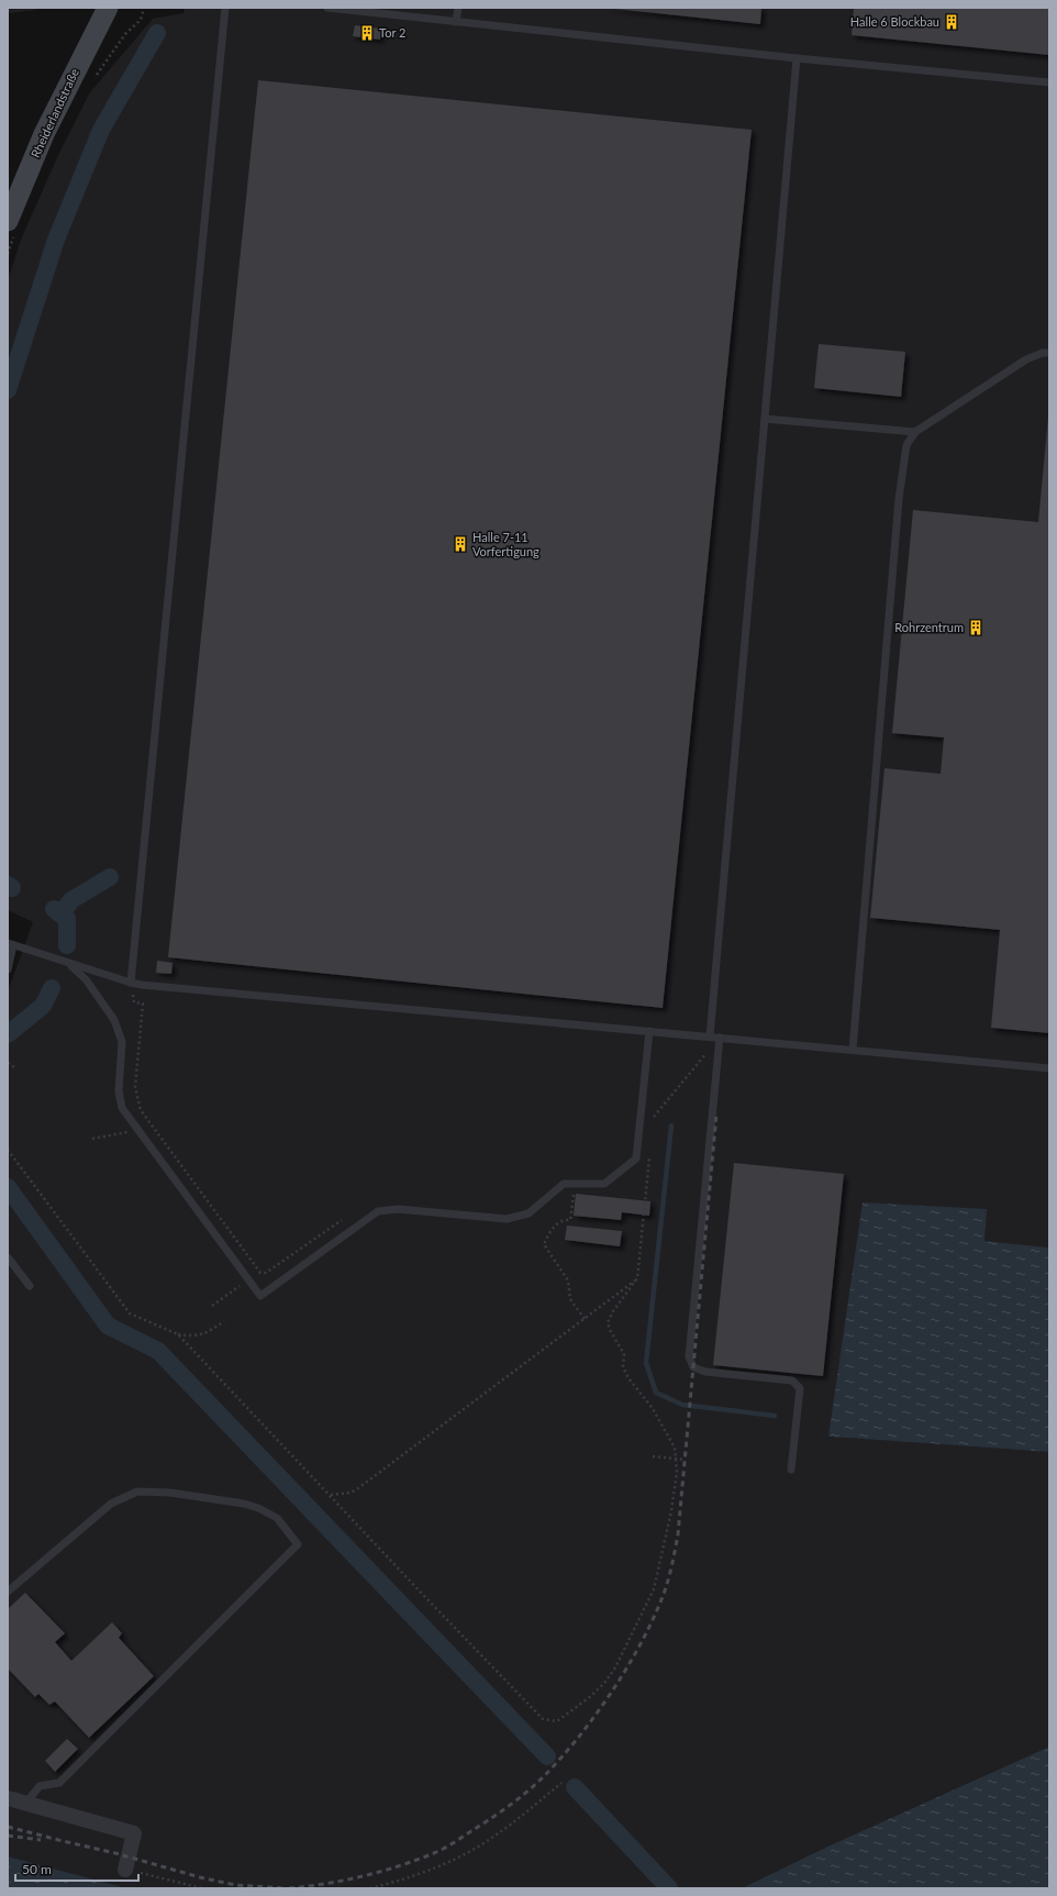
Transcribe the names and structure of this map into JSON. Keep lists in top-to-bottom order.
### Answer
{
  "streets": {
    "main road": ["Rheiderlandstraße"]
  },
  "places": {
    "building": [
      "Halle 6 Blockbau",
      "Tor 2",
      "Halle 7-11 Vorfertigung",
      "Rohrzentrum"
    ]
  },
  "scale_bar": "50 m"
}
